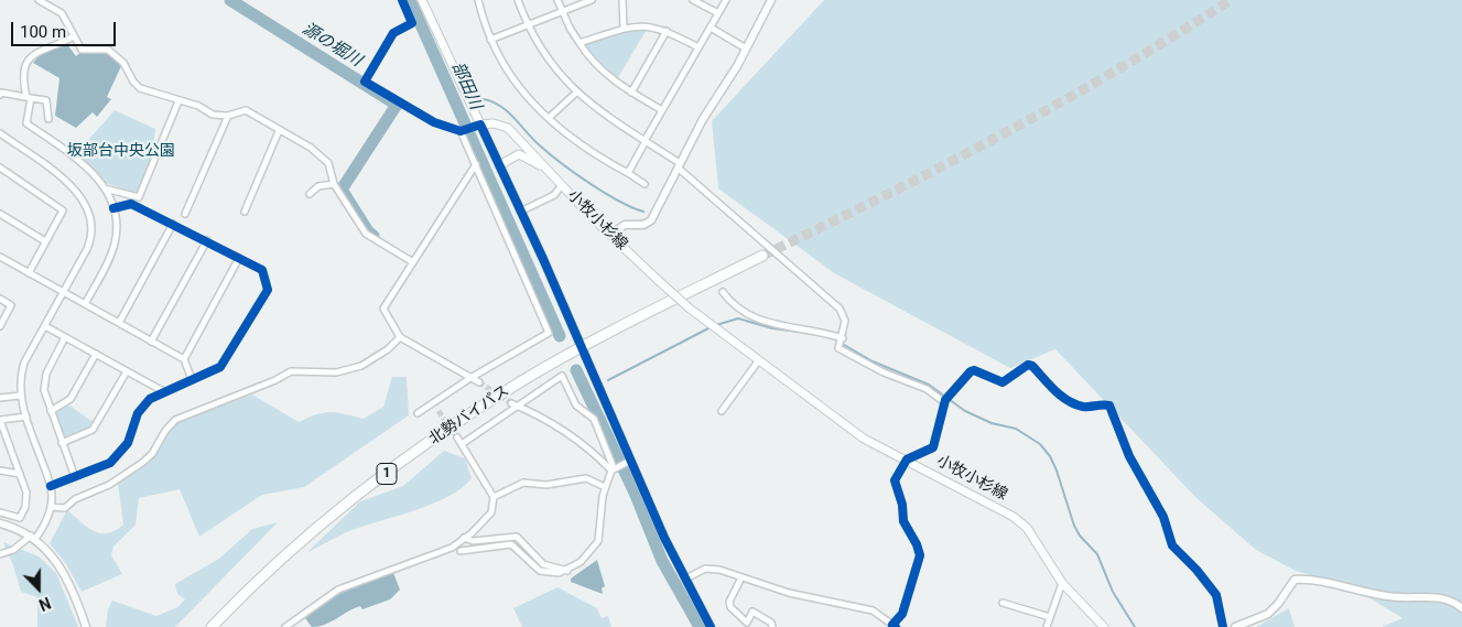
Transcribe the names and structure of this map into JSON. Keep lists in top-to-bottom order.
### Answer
{
  "streets": {
    "highway": ["北勢バイパス", "1"],
    "main road": ["小牧小杉線"]
  },
  "water": ["源の堀川", "部田川"],
  "parks": ["坂部台中央公園"],
  "scale_bar": "100 m",
  "north": "bottom"
}
